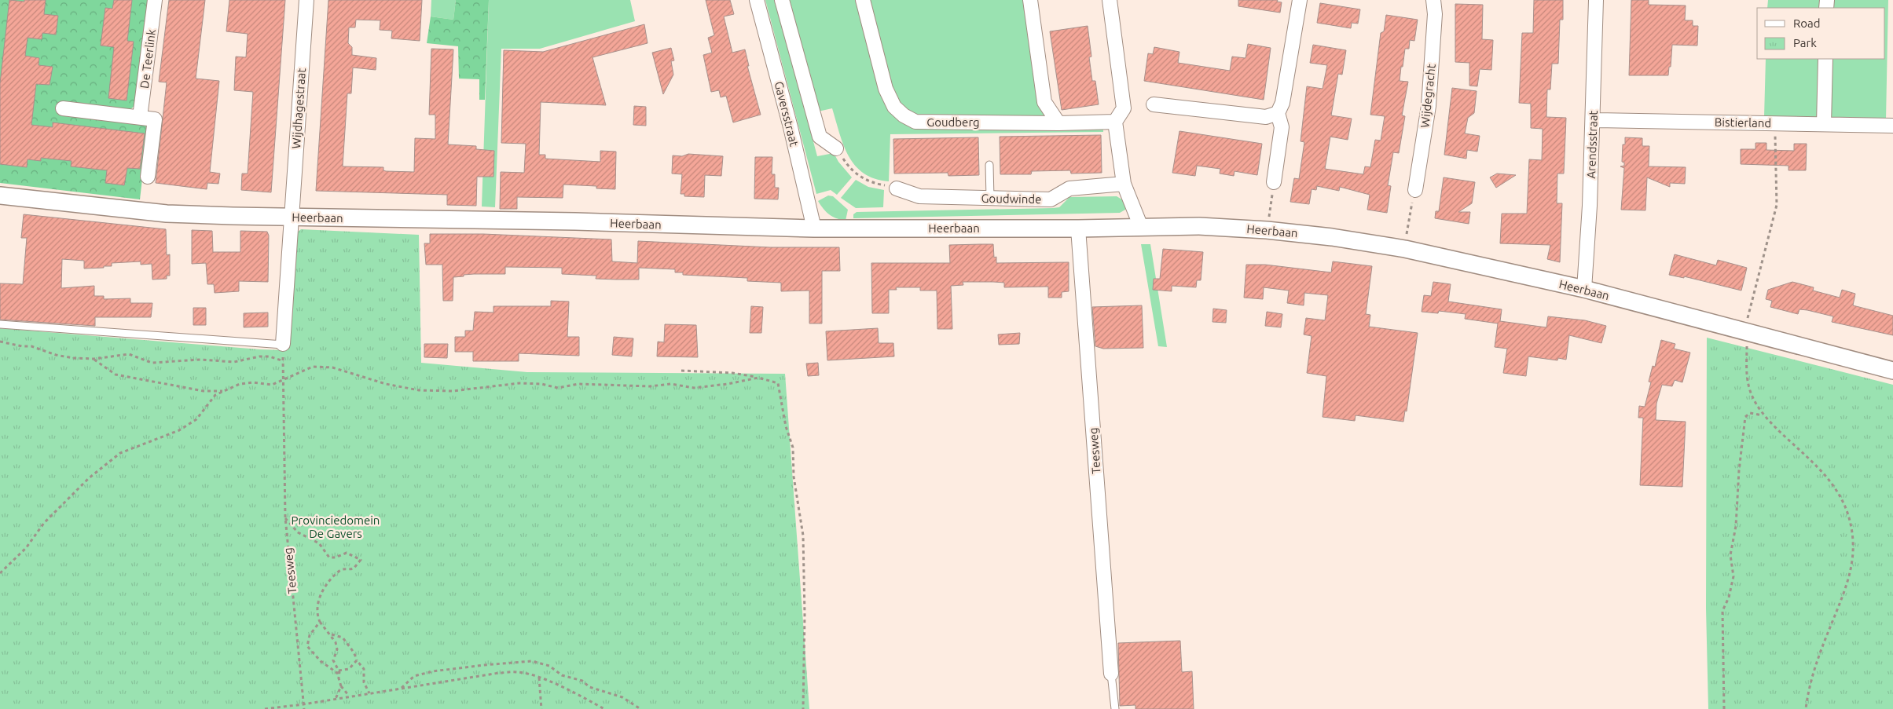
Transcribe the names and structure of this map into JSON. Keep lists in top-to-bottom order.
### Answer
{
  "streets": {
    "street": [
      "De Teerlink",
      "Wijdegracht",
      "Wijdhagestraat",
      "Gaversstraat",
      "Goudberg",
      "Bistierland",
      "Arendsstraat",
      "Goudwinde",
      "Heerbaan",
      "Teesweg"
    ]
  },
  "crossings": [
    ["Wijdhagestraat", "Heerbaan"],
    ["Gaversstraat", "Heerbaan"],
    ["Bistierland", "Arendsstraat"],
    ["Arendsstraat", "Heerbaan"],
    ["Heerbaan", "Teesweg"]
  ],
  "parks": ["Provinciedomein De Gavers"],
  "legend": ["Road", "Park"]
}
